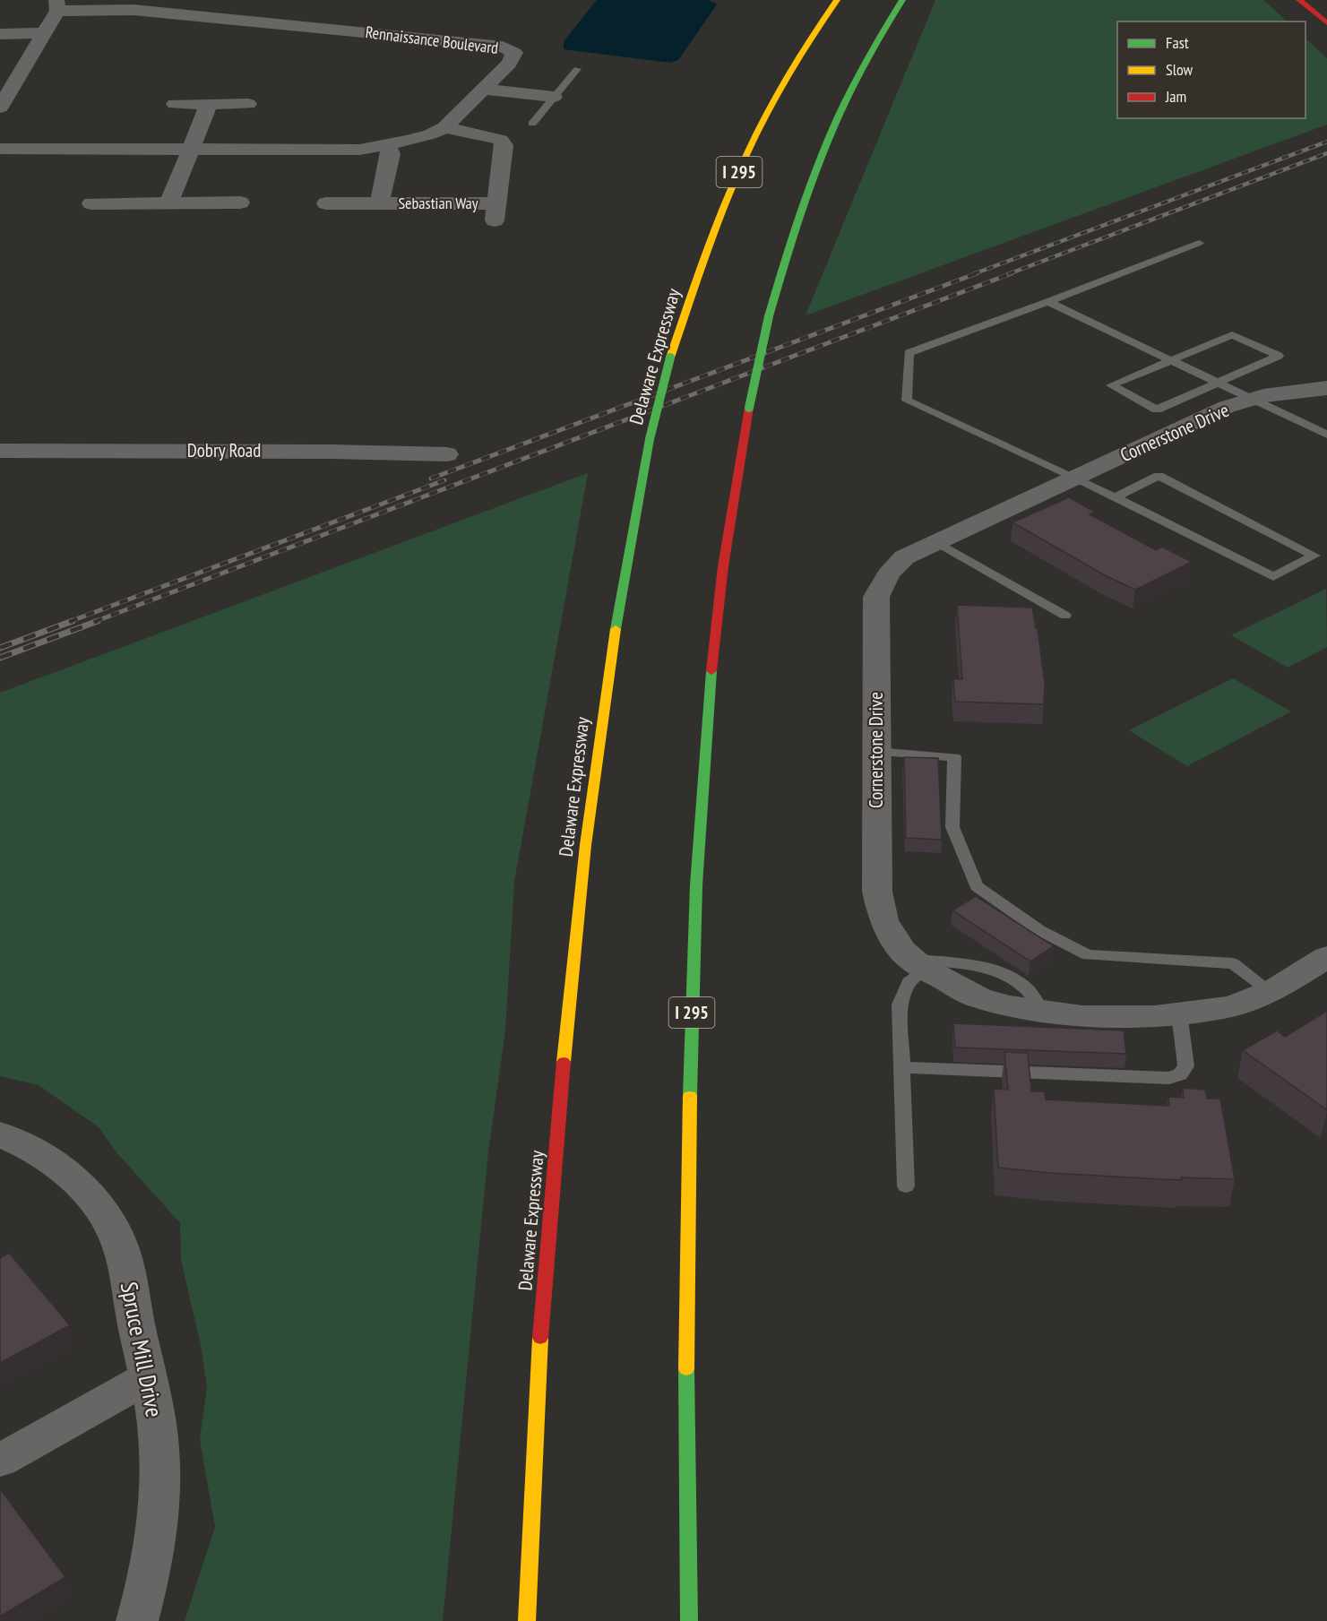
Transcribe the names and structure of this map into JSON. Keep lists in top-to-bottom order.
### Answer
{
  "streets": {
    "main road": ["I 295", "Delaware Expressway"],
    "street": [
      "Rennaissance Boulevard",
      "Sebastian Way",
      "Cornerstone Drive",
      "Dobry Road",
      "Spruce Mill Drive"
    ]
  },
  "crossings": [
    ["Rennaissance Boulevard", "Sebastian Way"]
  ],
  "legend": ["Fast", "Slow", "Jam"]
}
